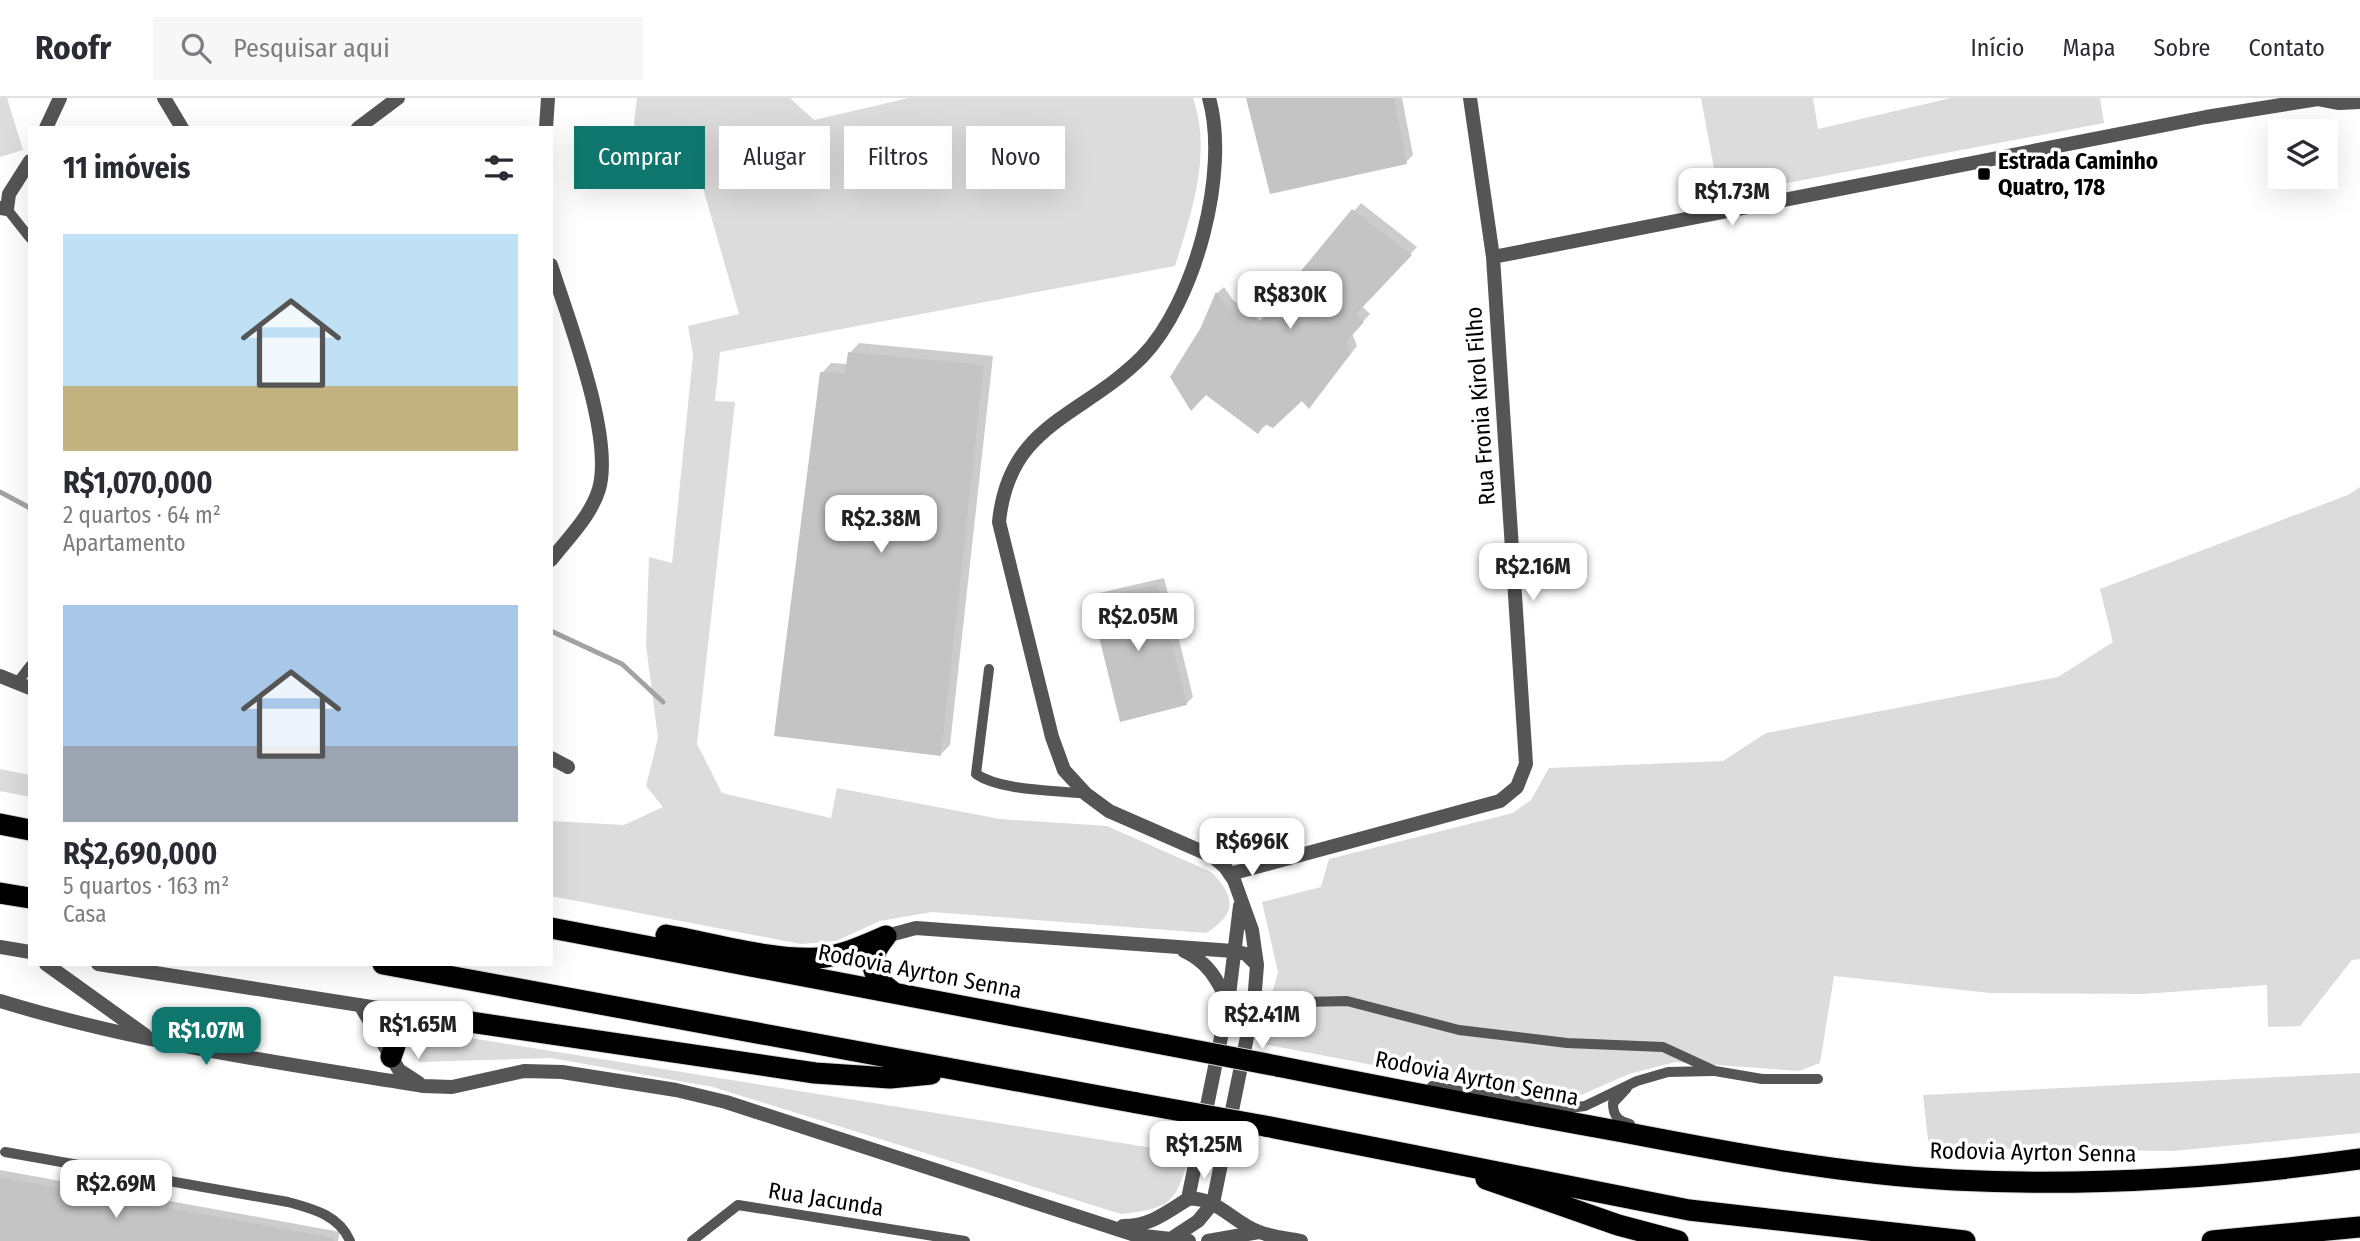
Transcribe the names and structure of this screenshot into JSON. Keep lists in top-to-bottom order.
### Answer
{
  "streets": {
    "highway": ["Rodovia Ayrton Senna"],
    "street": ["Rua Fronia Kirol Filho"],
    "lane": ["Rua Jacunda"]
  },
  "places": {
    "transit": ["Estrada Caminho Quatro, 178"]
  },
  "page": {
    "header": "Roofr",
    "search": "Pesquisar aqui",
    "nav": [
      "Início",
      "Mapa",
      "Sobre",
      "Contato"
    ],
    "chip": [
      "Comprar",
      "Alugar",
      "Filtros",
      "Novo"
    ],
    "heading": "11 imóveis",
    "price": [
      "R$1.73M",
      "R$830K",
      "R$2.38M",
      "R$2.16M",
      "R$2.05M",
      "R$696K",
      "R$2.41M",
      "R$1.65M",
      "R$1.07M",
      "R$1.25M",
      "R$2.69M"
    ],
    "list": [
      {
        "name": "R$1,070,000",
        "note": "2 quartos · 64 m² · Apartamento"
      },
      {
        "name": "R$2,690,000",
        "note": "5 quartos · 163 m² · Casa"
      }
    ]
  }
}
